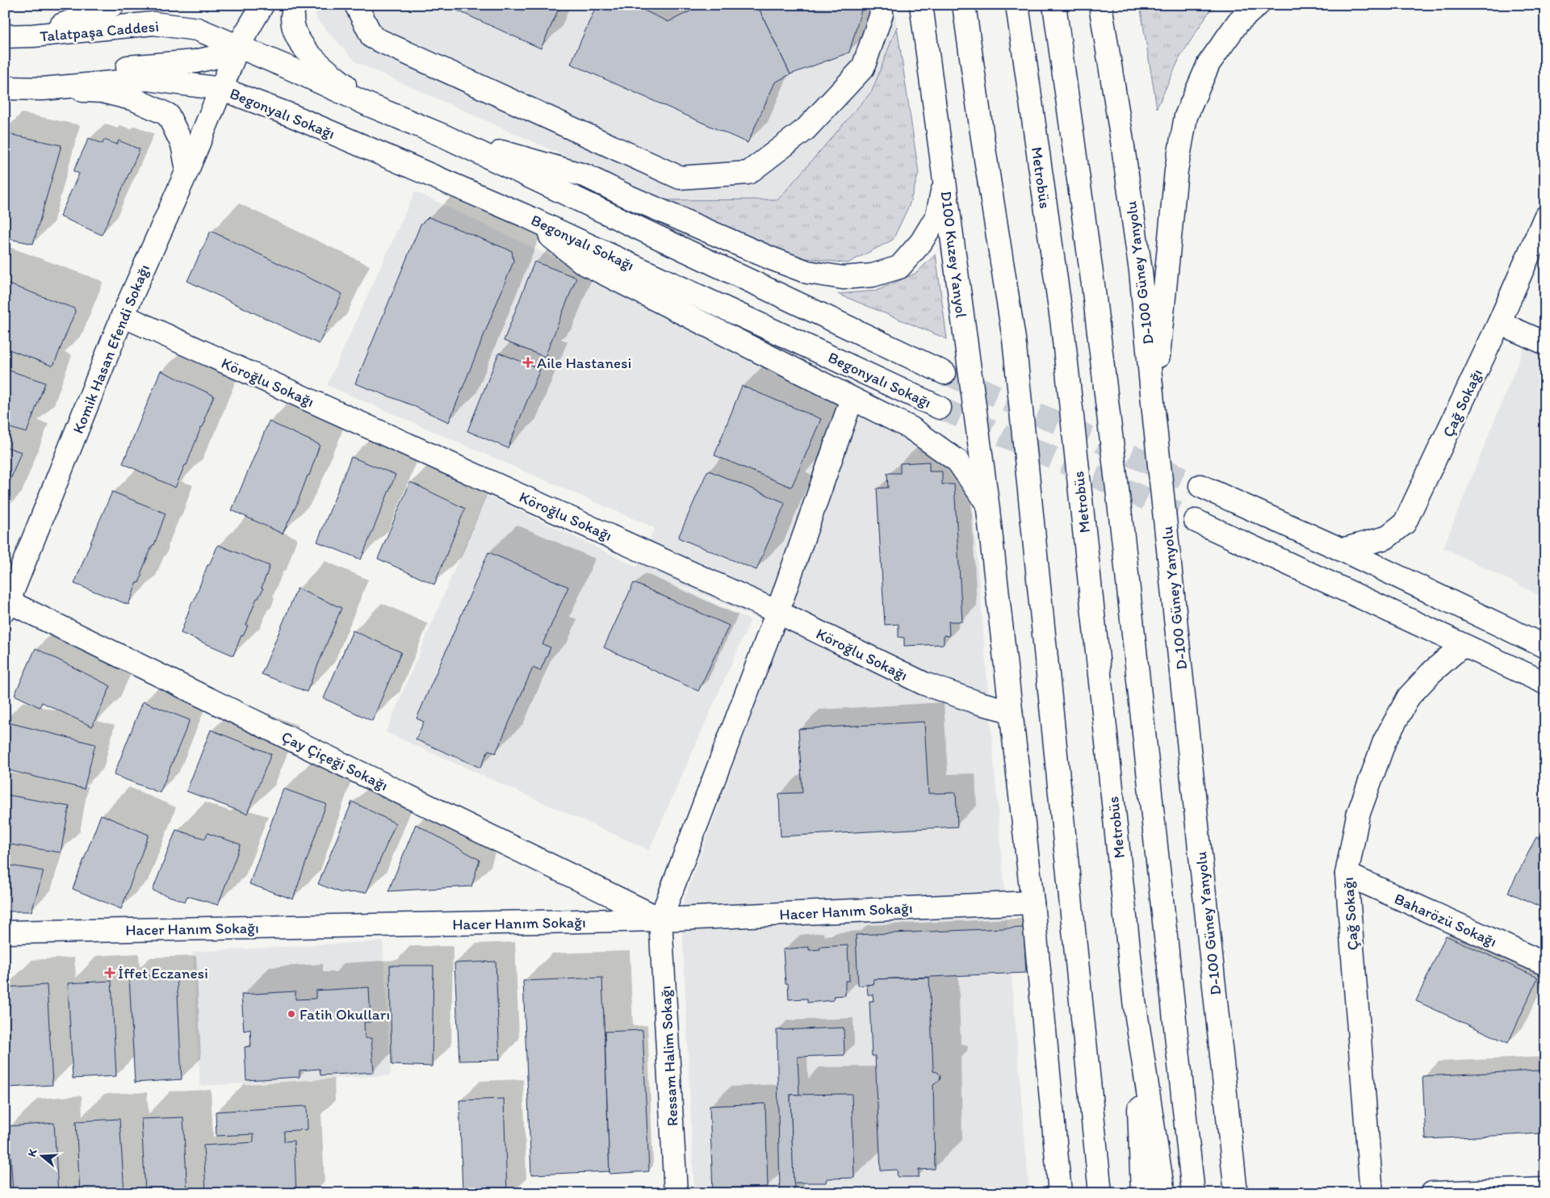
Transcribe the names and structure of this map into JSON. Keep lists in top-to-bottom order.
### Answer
{
  "streets": {
    "main road": [
      "Talatpaşa Caddesi",
      "Begonyalı Sokağı",
      "Metrobüs",
      "D100 Kuzey Yanyol",
      "D-100 Güney Yanyolu",
      "Komik Hasan Efendi Sokağı",
      "Köroğlu Sokağı",
      "Çağ Sokağı",
      "Çay Çiçeği Sokağı",
      "Hacer Hanım Sokağı",
      "Baharözü Sokağı",
      "Ressam Halim Sokağı"
    ]
  },
  "crossings": [
    ["Talatpaşa Caddesi", "Komik Hasan Efendi Sokağı"],
    ["Begonyalı Sokağı", "Komik Hasan Efendi Sokağı"],
    ["D100 Kuzey Yanyol", "Köroğlu Sokağı"],
    ["D100 Kuzey Yanyol", "Hacer Hanım Sokağı"],
    ["Komik Hasan Efendi Sokağı", "Köroğlu Sokağı"],
    ["Komik Hasan Efendi Sokağı", "Çay Çiçeği Sokağı"],
    ["Çağ Sokağı", "Baharözü Sokağı"],
    ["Çay Çiçeği Sokağı", "Hacer Hanım Sokağı"],
    ["Çay Çiçeği Sokağı", "Ressam Halim Sokağı"],
    ["Hacer Hanım Sokağı", "Ressam Halim Sokağı"]
  ],
  "places": {
    "health": ["Aile Hastanesi", "İffet Eczanesi"],
    "other": ["Fatih Okulları"]
  },
  "north": "left"
}
